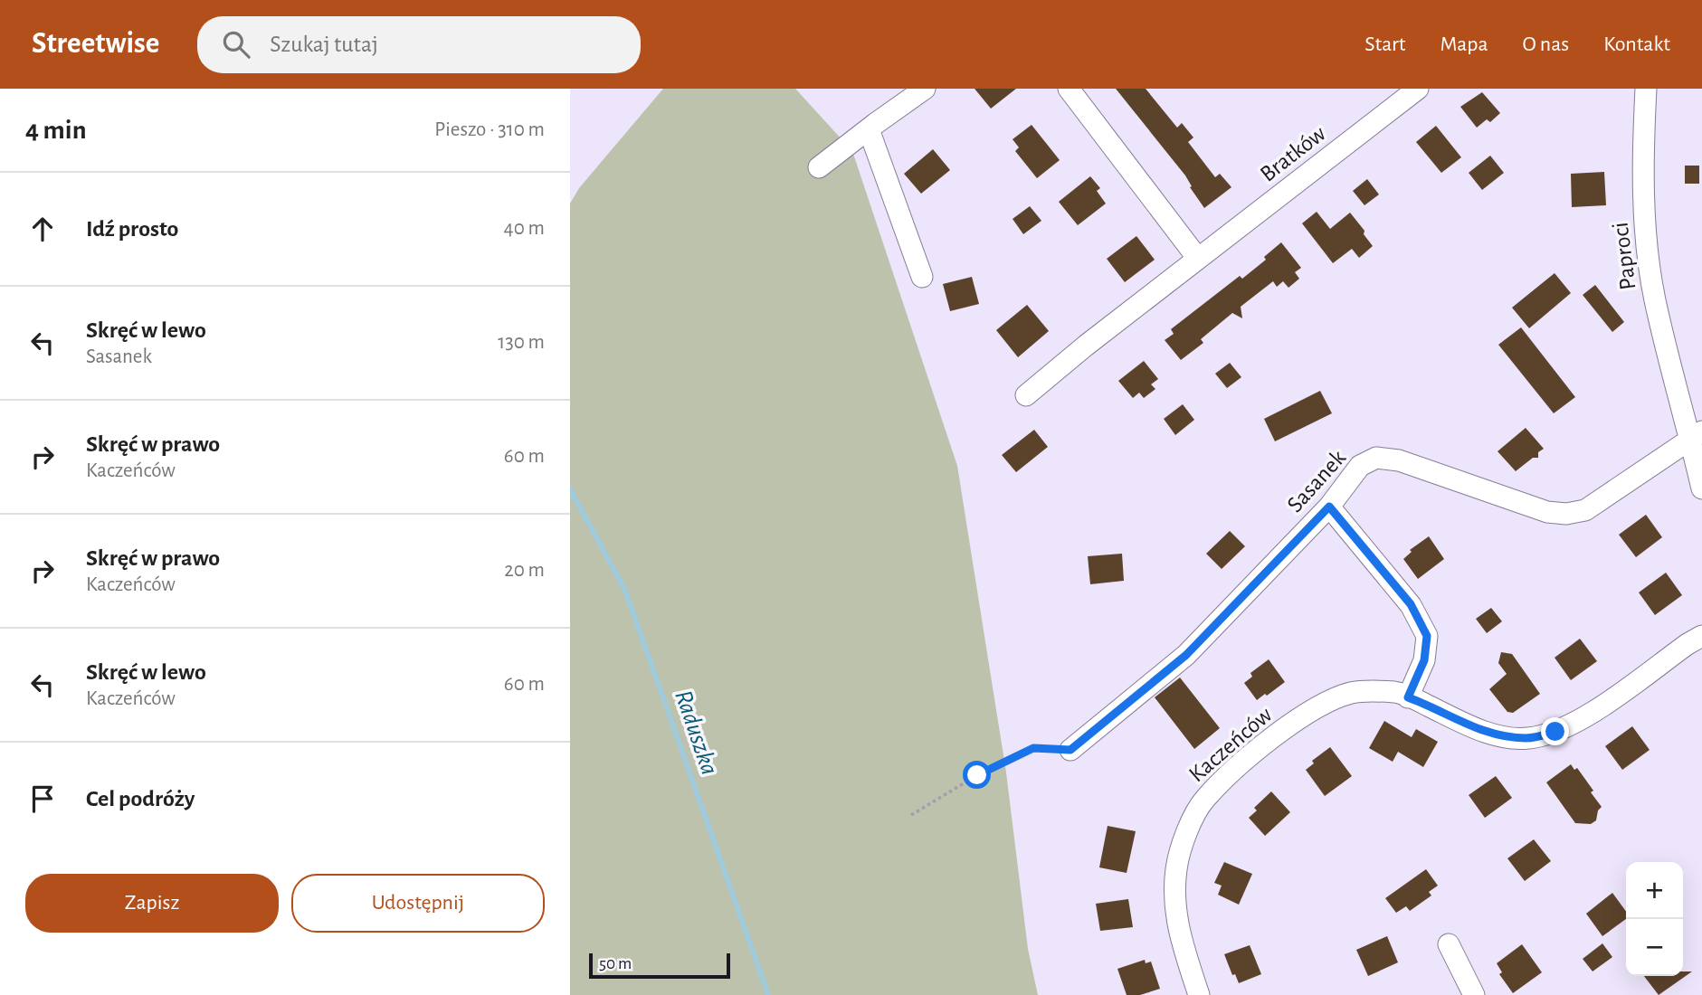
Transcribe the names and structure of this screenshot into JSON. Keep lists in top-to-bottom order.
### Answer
{
  "streets": {
    "street": [
      "Bratków",
      "Paproci",
      "Sasanek",
      "Kaczeńców"
    ]
  },
  "crossings": [
    ["Paproci", "Sasanek"]
  ],
  "water": ["Raduszka"],
  "scale_bar": "50 m",
  "page": {
    "header": "Streetwise",
    "search": "Szukaj tutaj",
    "nav": [
      "Start",
      "Mapa",
      "O nas",
      "Kontakt"
    ],
    "heading": ["4 min", "Pieszo · 310 m"],
    "list": [
      ["Idź prosto", "40 m"],
      ["Skręć w lewo", "Sasanek", "130 m"],
      ["Skręć w prawo", "Kaczeńców", "60 m"],
      ["Skręć w prawo", "Kaczeńców", "20 m"],
      ["Skręć w lewo", "Kaczeńców", "60 m"],
      "Cel podróży"
    ],
    "buttons": ["Zapisz", "Udostępnij"],
    "map_buttons": ["+", "−"],
    "scale": "50 m"
  }
}
